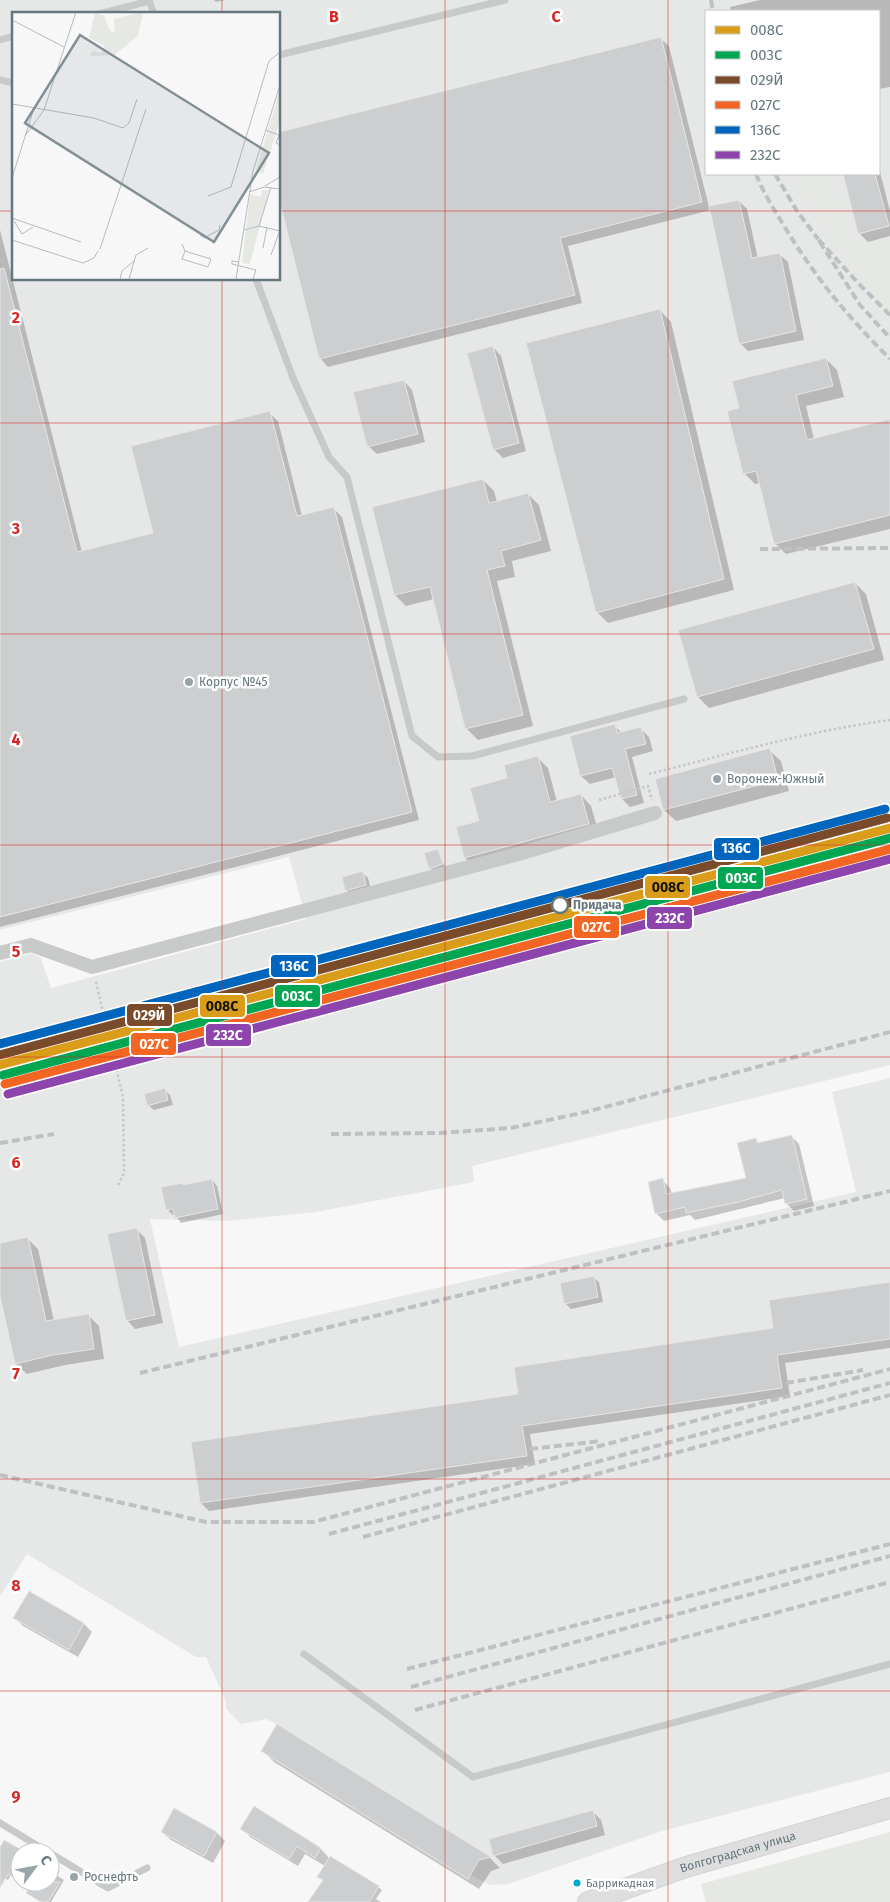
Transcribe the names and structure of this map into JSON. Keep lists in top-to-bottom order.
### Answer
{
  "streets": {
    "main road": ["Волгоградская улица"]
  },
  "places": [
    "Корпус №45",
    "Воронеж-Южный",
    "Придача",
    "Роснефть",
    "Баррикадная"
  ],
  "lines": [
    "transit line 136С",
    "transit line 029Й",
    "transit line 008С",
    "transit line 003С",
    "transit line 027С",
    "transit line 232C"
  ],
  "legend": [
    "008С",
    "003С",
    "029Й",
    "027С",
    "136С",
    "232C"
  ],
  "north": "top right",
  "grid": {
    "columns": ["B", "C"],
    "rows": [
      "2",
      "3",
      "4",
      "5",
      "6",
      "7",
      "8",
      "9"
    ]
  }
}
